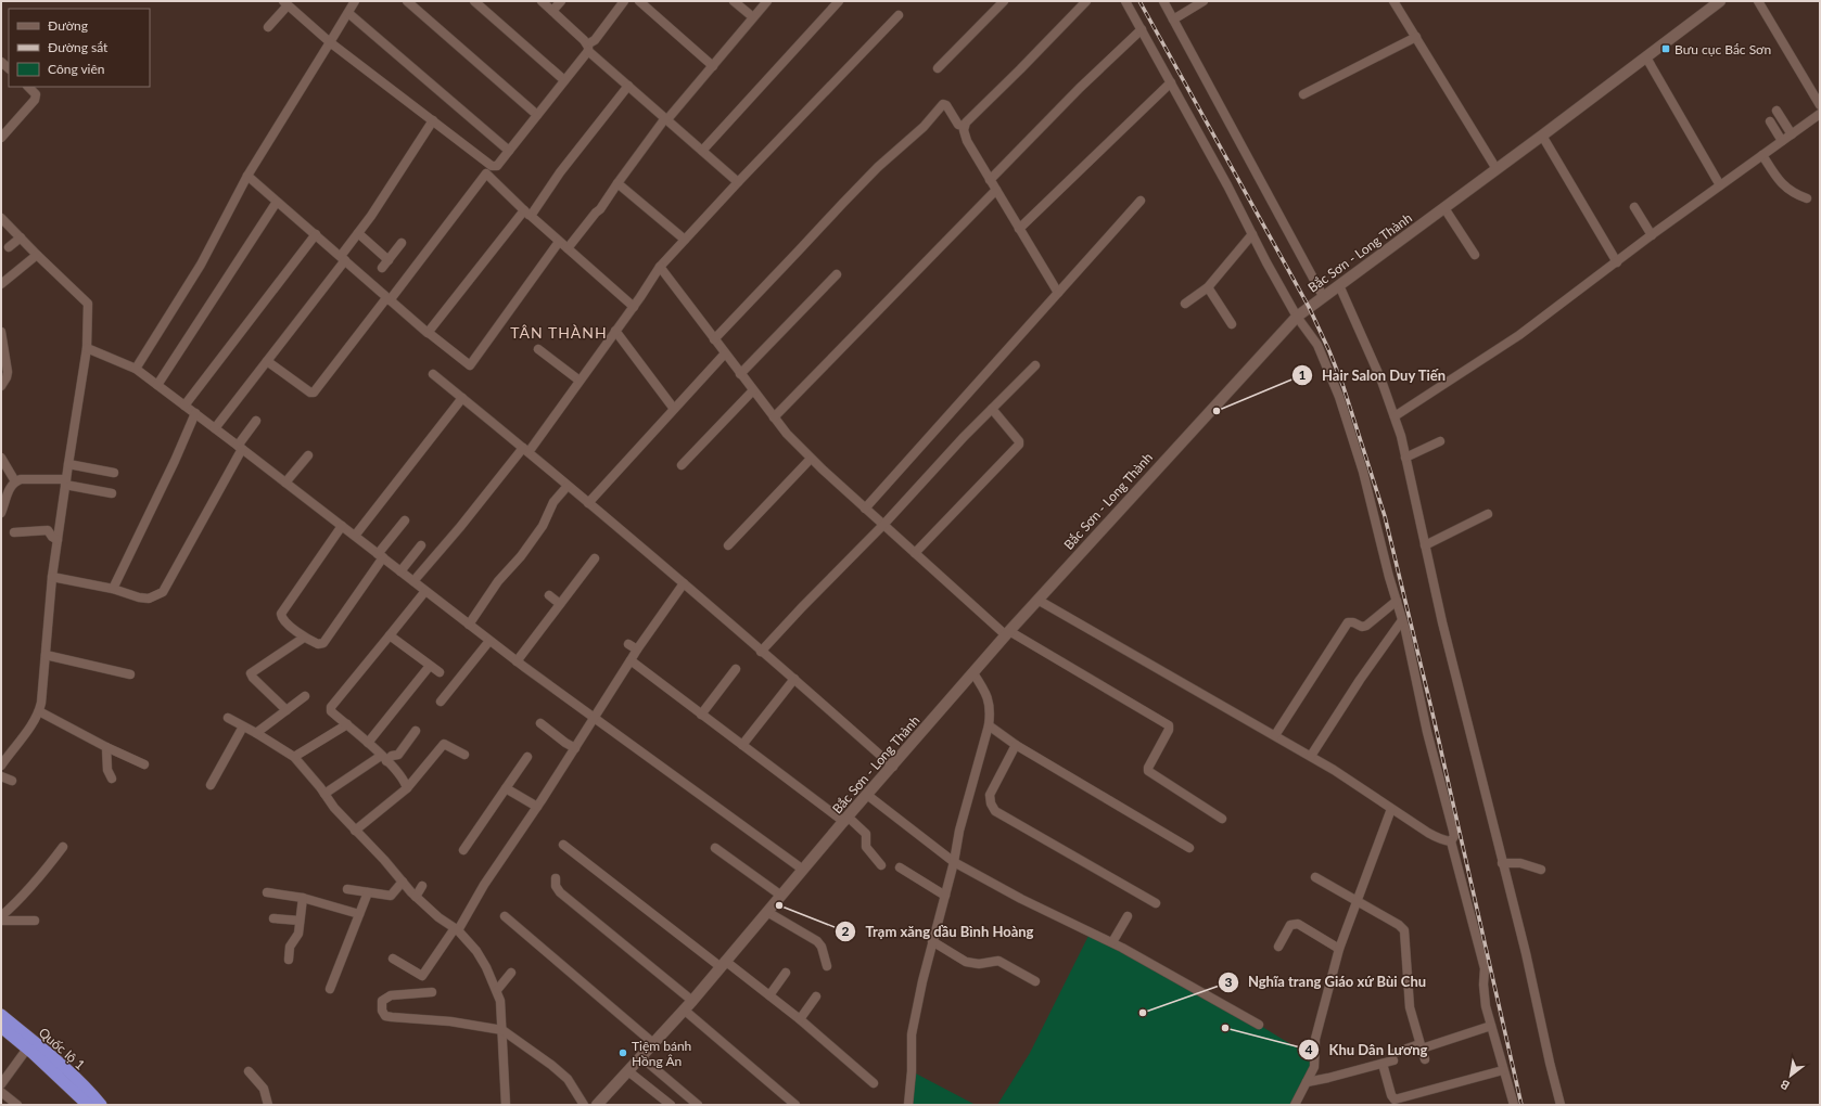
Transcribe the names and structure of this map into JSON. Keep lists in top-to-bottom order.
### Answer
{
  "streets": {
    "highway": ["Quốc lộ 1"],
    "main road": ["Bắc Sơn - Long Thành"]
  },
  "districts": ["TÂN THÀNH"],
  "places": {
    "transit": ["Bưu cục Bắc Sơn"],
    "other": [
      "Hair Salon Duy Tiến",
      "Trạm xăng dầu Bình Hoàng",
      "Nghĩa trang Giáo xứ Bùi Chu",
      "Khu Dân Lương",
      "Tiệm bánh Hồng Ân"
    ]
  },
  "legend": ["Đường", "Đường sắt", "Công viên"],
  "north": "bottom left"
}
